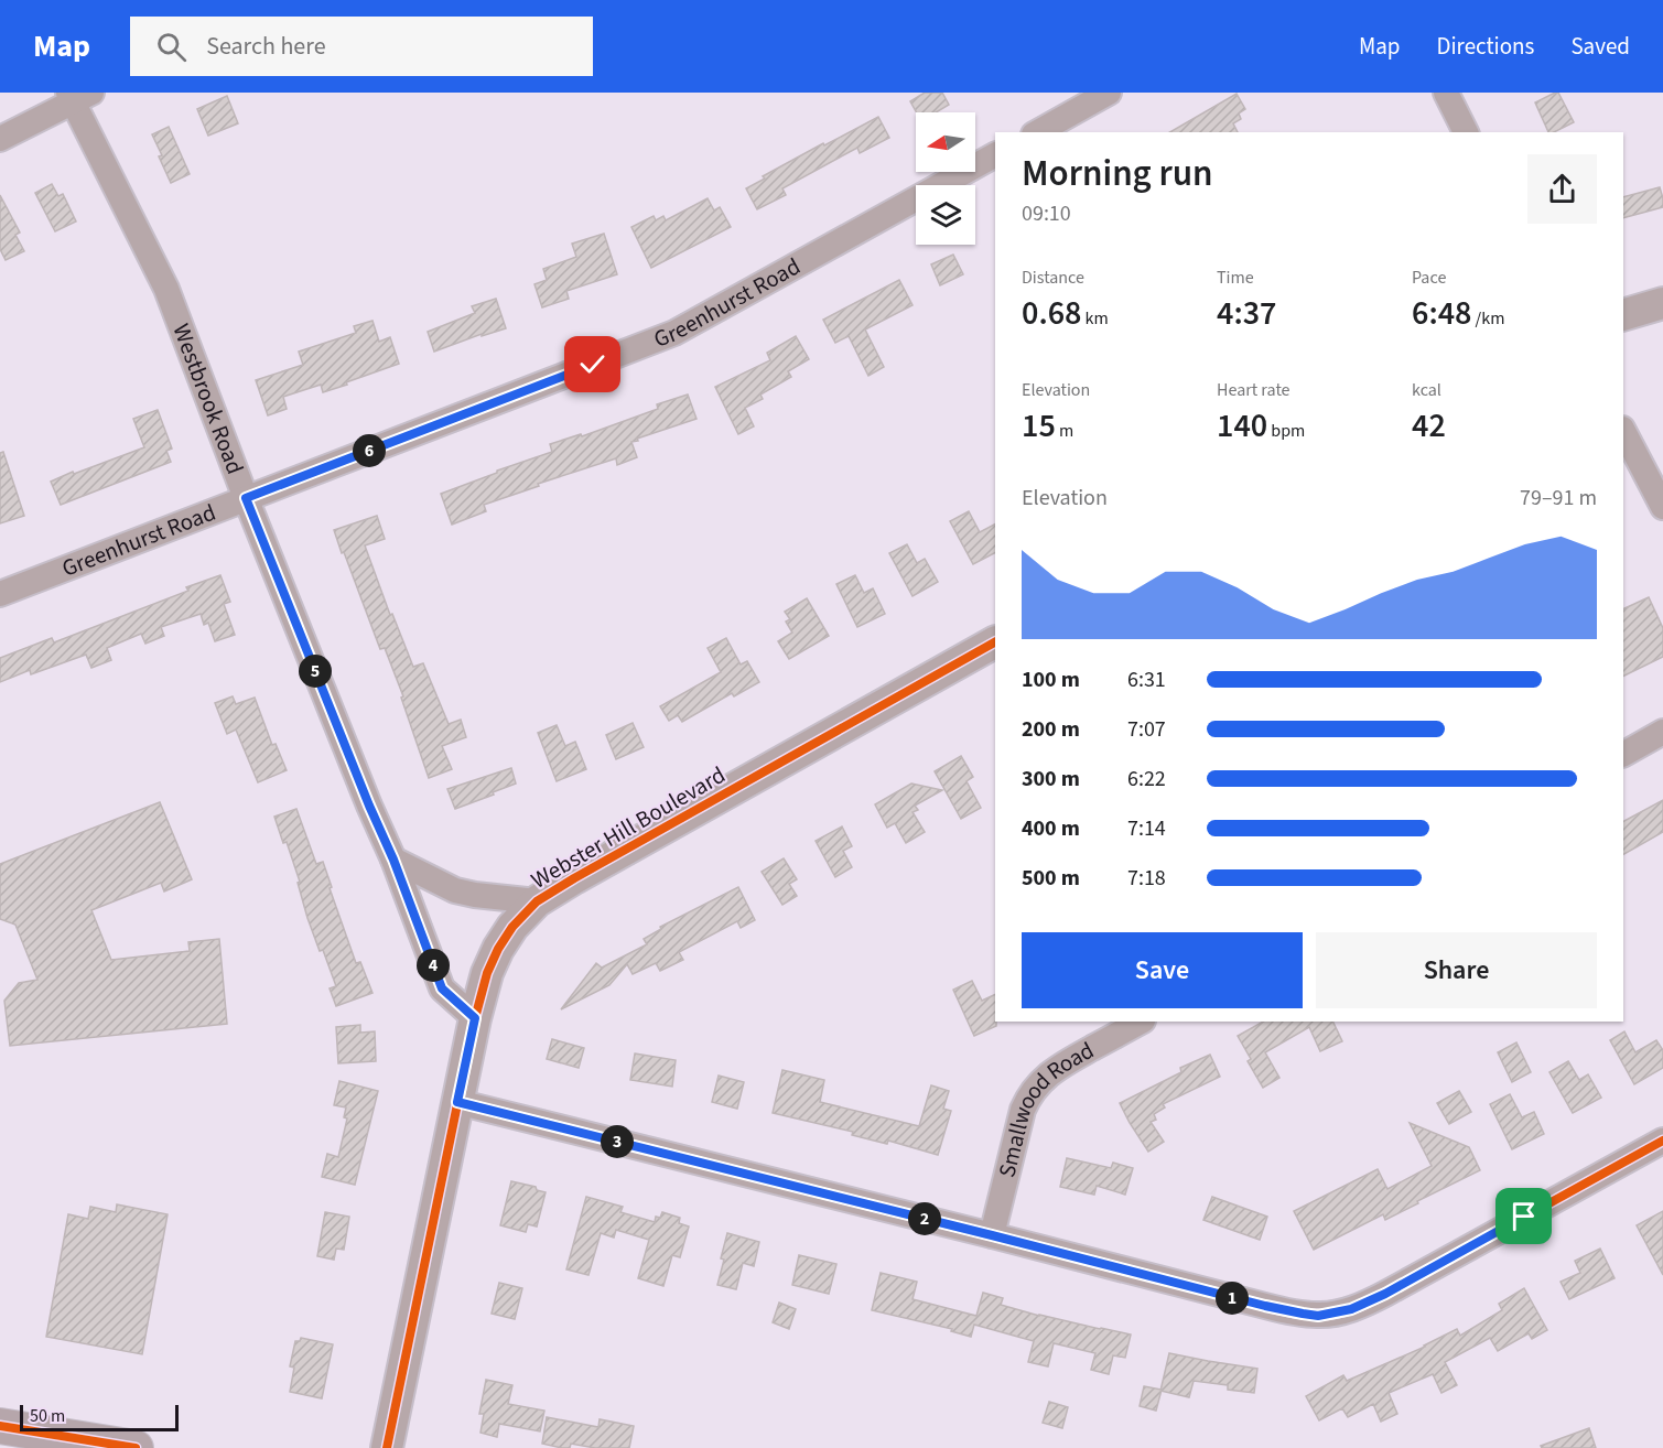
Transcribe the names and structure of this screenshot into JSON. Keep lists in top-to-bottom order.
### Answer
{
  "streets": {
    "street": [
      "Greenhurst Road",
      "Westbrook Road",
      "Webster Hill Boulevard",
      "Smallwood Road"
    ]
  },
  "crossings": [
    ["Greenhurst Road", "Westbrook Road"],
    ["Westbrook Road", "Webster Hill Boulevard"]
  ],
  "scale_bar": "50 m",
  "north": "left",
  "page": {
    "header": "Map",
    "search": "Search here",
    "nav": ["Map", "Directions", "Saved"],
    "heading": ["Morning run", "09:10"],
    "stats": [
      ["Distance", "0.68 km"],
      ["Time", "4:37"],
      ["Pace", "6:48 /km"],
      ["Elevation", "15 m"],
      ["Heart rate", "140 bpm"],
      ["kcal", "42"]
    ],
    "pins": [
      "6",
      "5",
      "4",
      "3",
      "2",
      "1"
    ],
    "chart": ["Elevation", "79–91 m"],
    "list": [
      {
        "name": "100 m",
        "note": "6:31"
      },
      {
        "name": "200 m",
        "note": "7:07"
      },
      {
        "name": "300 m",
        "note": "6:22"
      },
      {
        "name": "400 m",
        "note": "7:14"
      },
      {
        "name": "500 m",
        "note": "7:18"
      }
    ],
    "buttons": ["Save", "Share"],
    "scale": "50 m"
  }
}
